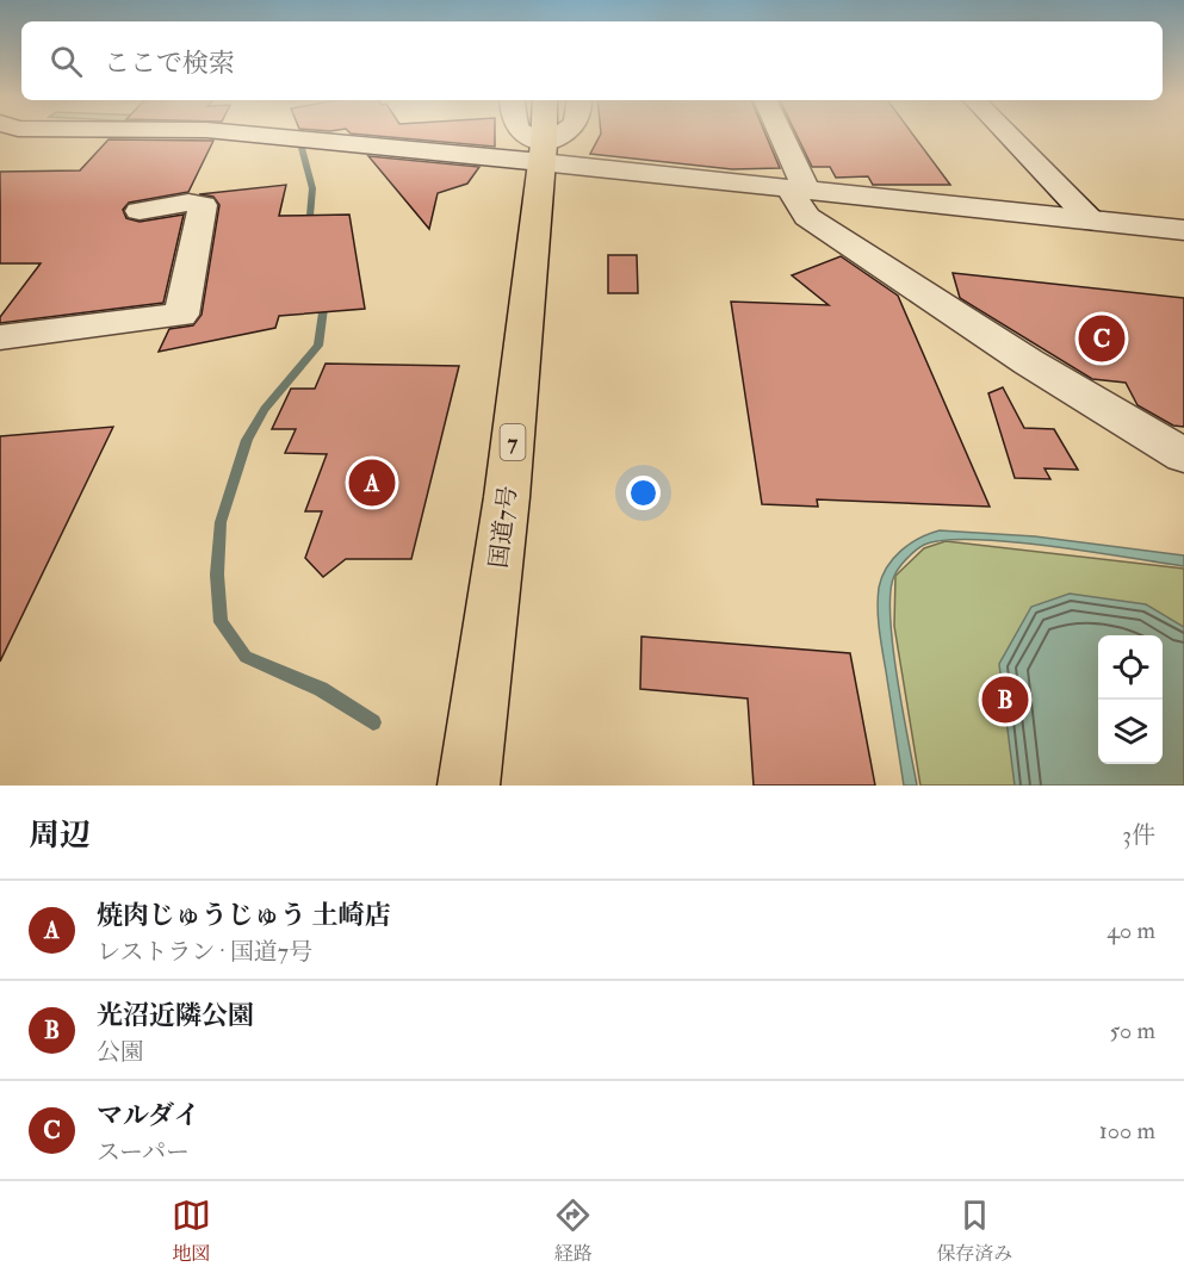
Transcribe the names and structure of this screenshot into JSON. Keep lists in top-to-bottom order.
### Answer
{
  "streets": {
    "highway": ["7", "国道7号"]
  },
  "page": {
    "search": "ここで検索",
    "pins": ["C", "A", "B"],
    "heading": ["周辺", "3件"],
    "list": [
      {
        "mark": "A",
        "name": "焼肉じゅうじゅう 土崎店",
        "note": "レストラン · 国道7号",
        "value": "40 m"
      },
      {
        "mark": "B",
        "name": "光沼近隣公園",
        "note": "公園",
        "value": "50 m"
      },
      {
        "mark": "C",
        "name": "マルダイ",
        "note": "スーパー",
        "value": "100 m"
      }
    ],
    "nav": ["地図", "経路", "保存済み"]
  }
}
